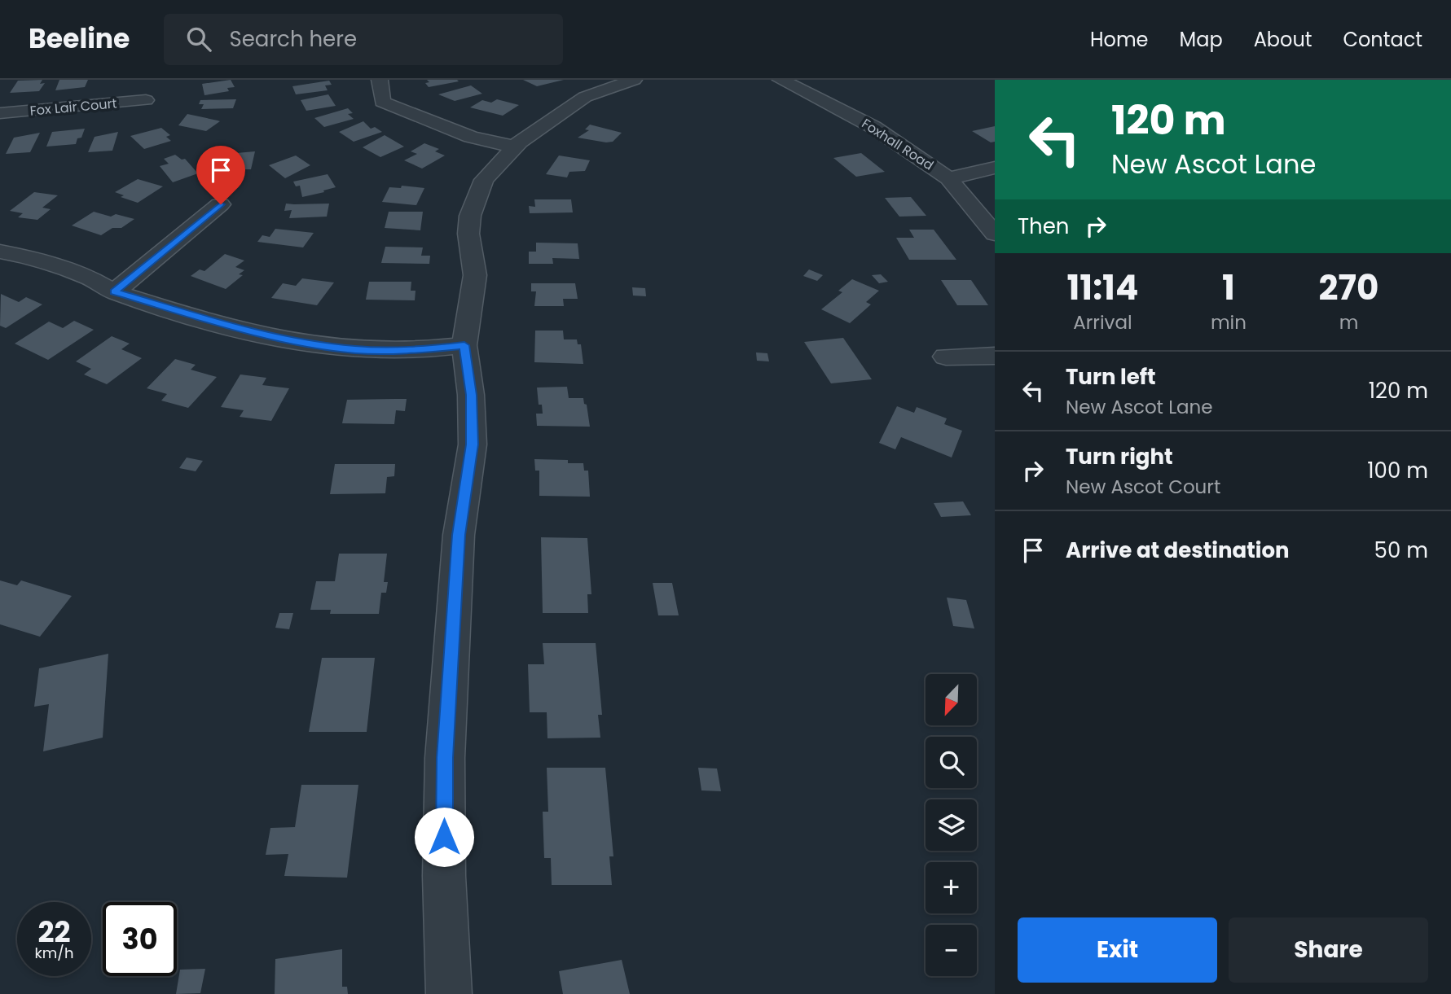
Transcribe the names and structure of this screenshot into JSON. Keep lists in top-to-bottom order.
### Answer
{
  "streets": {
    "street": ["Fox Lair Court", "Foxhall Road"]
  },
  "north": "bottom left",
  "page": {
    "header": "Beeline",
    "search": "Search here",
    "nav": [
      "Home",
      "Map",
      "About",
      "Contact"
    ],
    "turn": ["120 m", "New Ascot Lane"],
    "then": "Then",
    "eta": [
      "11:14",
      "Arrival",
      "1",
      "min",
      "270",
      "m"
    ],
    "list": [
      {
        "name": "Turn left",
        "note": "New Ascot Lane",
        "value": "120 m"
      },
      {
        "name": "Turn right",
        "note": "New Ascot Court",
        "value": "100 m"
      },
      {
        "name": "Arrive at destination",
        "value": "50 m"
      }
    ],
    "map_buttons": ["+", "−"],
    "speed": "22 km/h",
    "limit": "30",
    "buttons": ["Exit", "Share"]
  }
}
